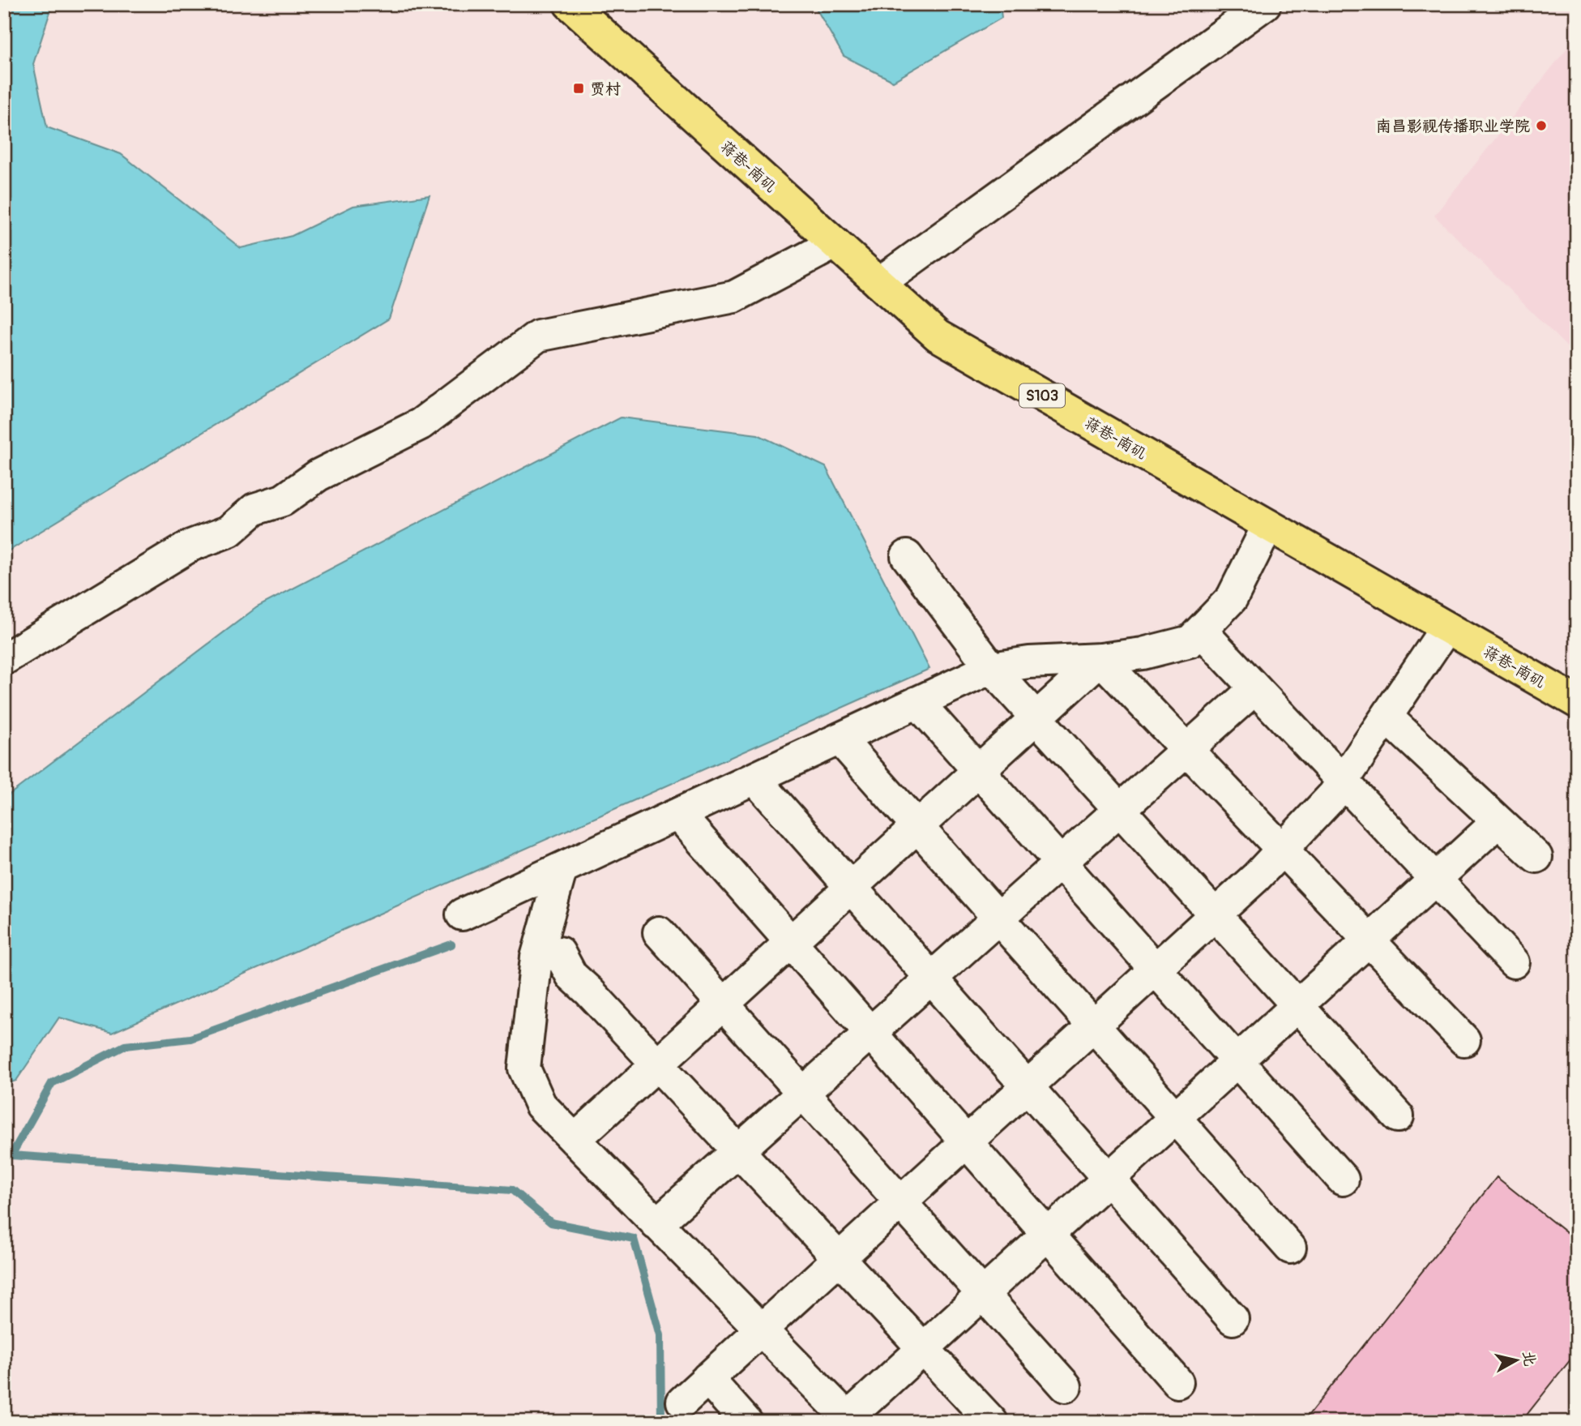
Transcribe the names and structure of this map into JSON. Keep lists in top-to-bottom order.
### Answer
{
  "streets": {
    "main road": ["蒋巷-南矶", "S103"]
  },
  "places": {
    "transit": ["贾村"],
    "other": ["南昌影视传播职业学院"]
  },
  "north": "right"
}
